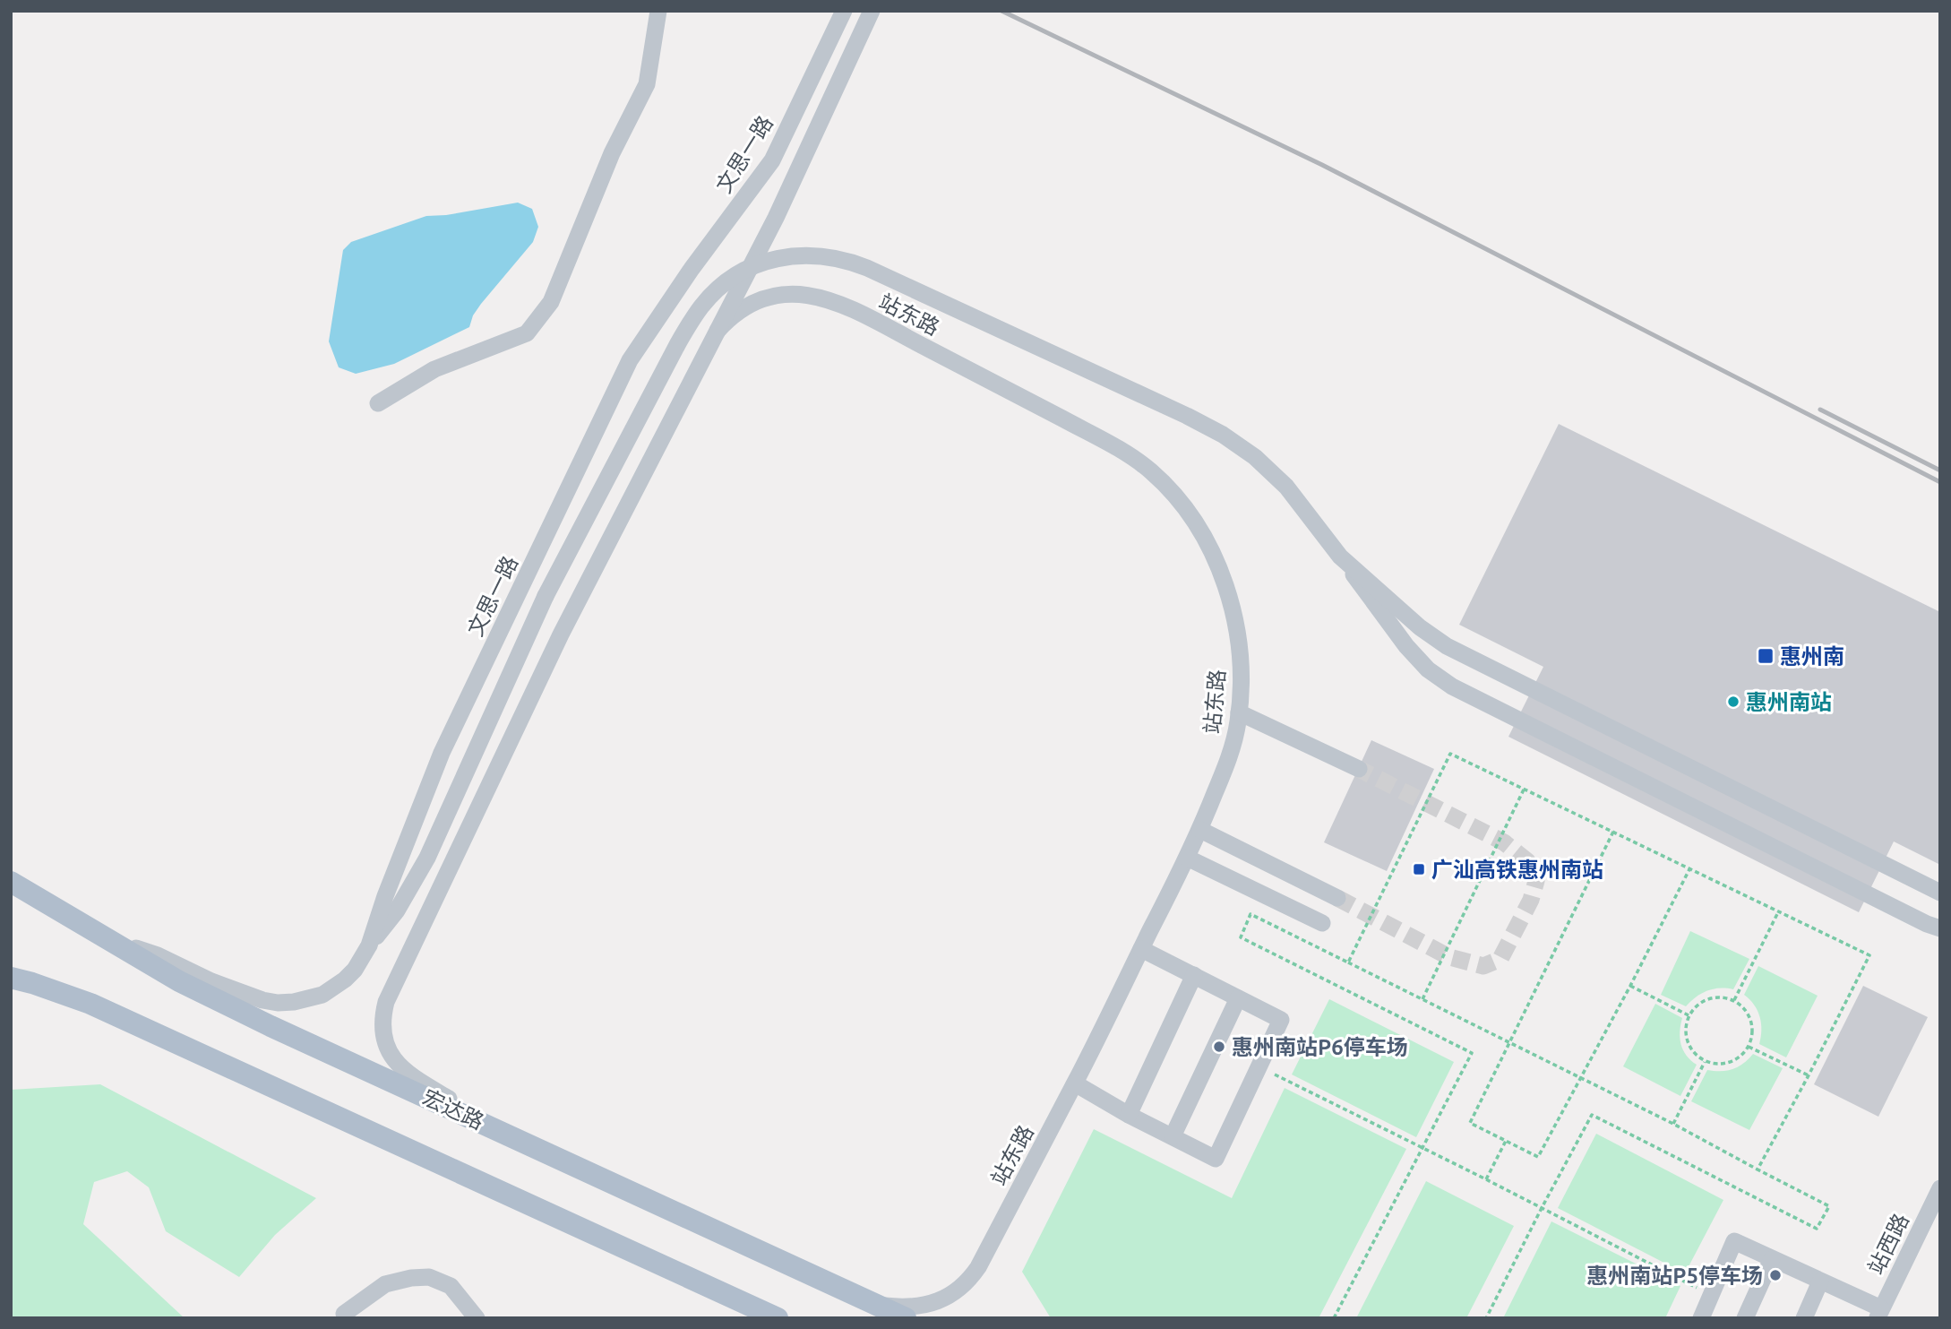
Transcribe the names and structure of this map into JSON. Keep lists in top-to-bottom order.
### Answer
{
  "streets": {
    "main road": ["宏达路"],
    "street": ["文思一路", "站东路", "站西路"]
  },
  "crossings": [
    ["文思一路", "宏达路"],
    ["站东路", "宏达路"]
  ],
  "places": {
    "transit": ["惠州南", "广汕高铁惠州南站"],
    "other": ["惠州南站", "惠州南站P6停车场", "惠州南站P5停车场"]
  }
}
